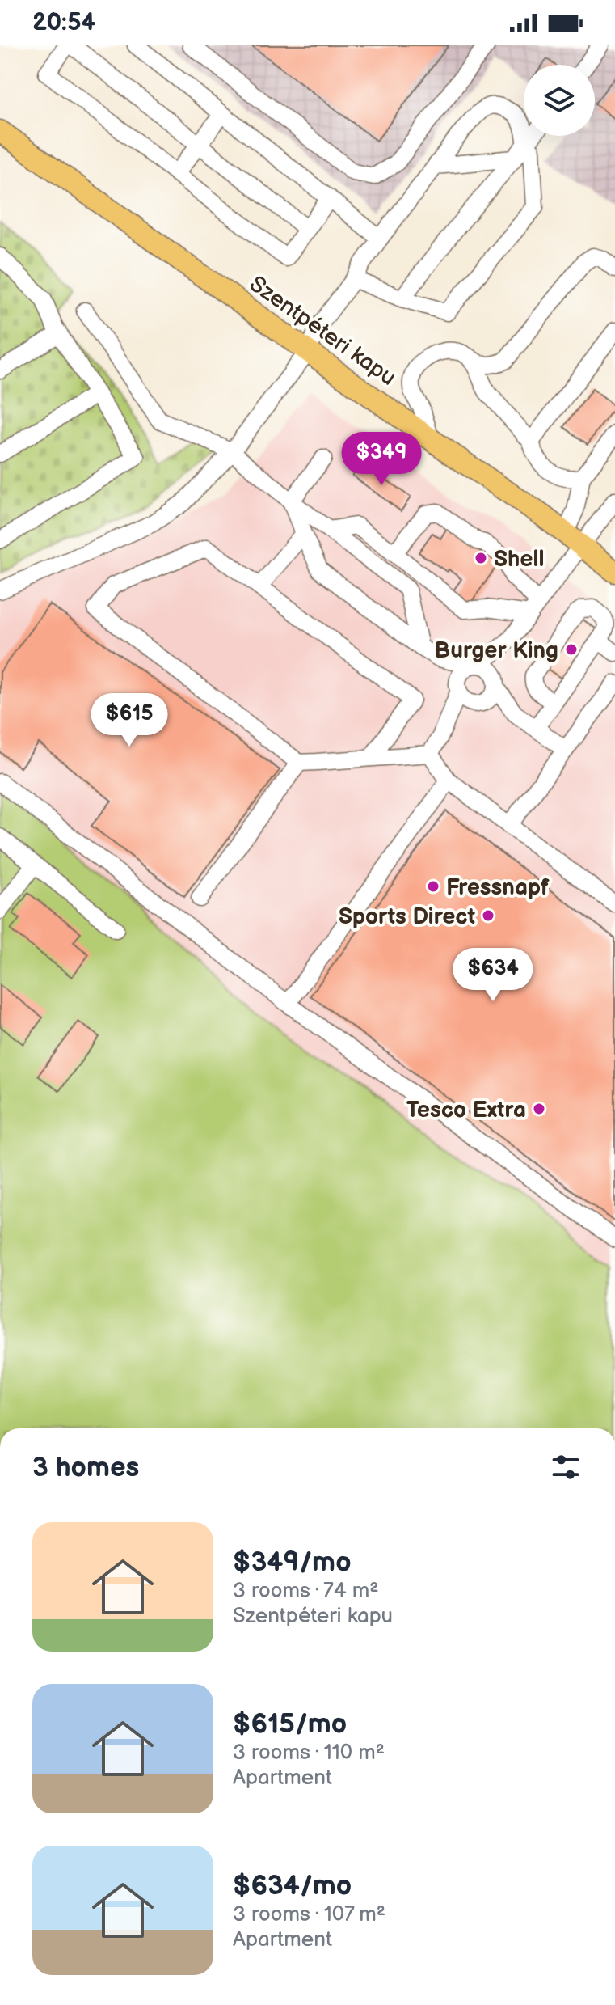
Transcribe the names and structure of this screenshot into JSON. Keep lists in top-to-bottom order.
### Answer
{
  "streets": {
    "main road": ["Szentpéteri kapu"]
  },
  "places": [
    "Shell",
    "Burger King",
    "Fressnapf",
    "Sports Direct",
    "Tesco Extra"
  ],
  "page": {
    "status": "20:54",
    "price": ["$349", "$615", "$634"],
    "heading": "3 homes",
    "list": [
      {
        "name": "$349/mo",
        "note": "3 rooms · 74 m² · Szentpéteri kapu"
      },
      {
        "name": "$615/mo",
        "note": "3 rooms · 110 m² · Apartment"
      },
      {
        "name": "$634/mo",
        "note": "3 rooms · 107 m² · Apartment"
      }
    ]
  }
}
